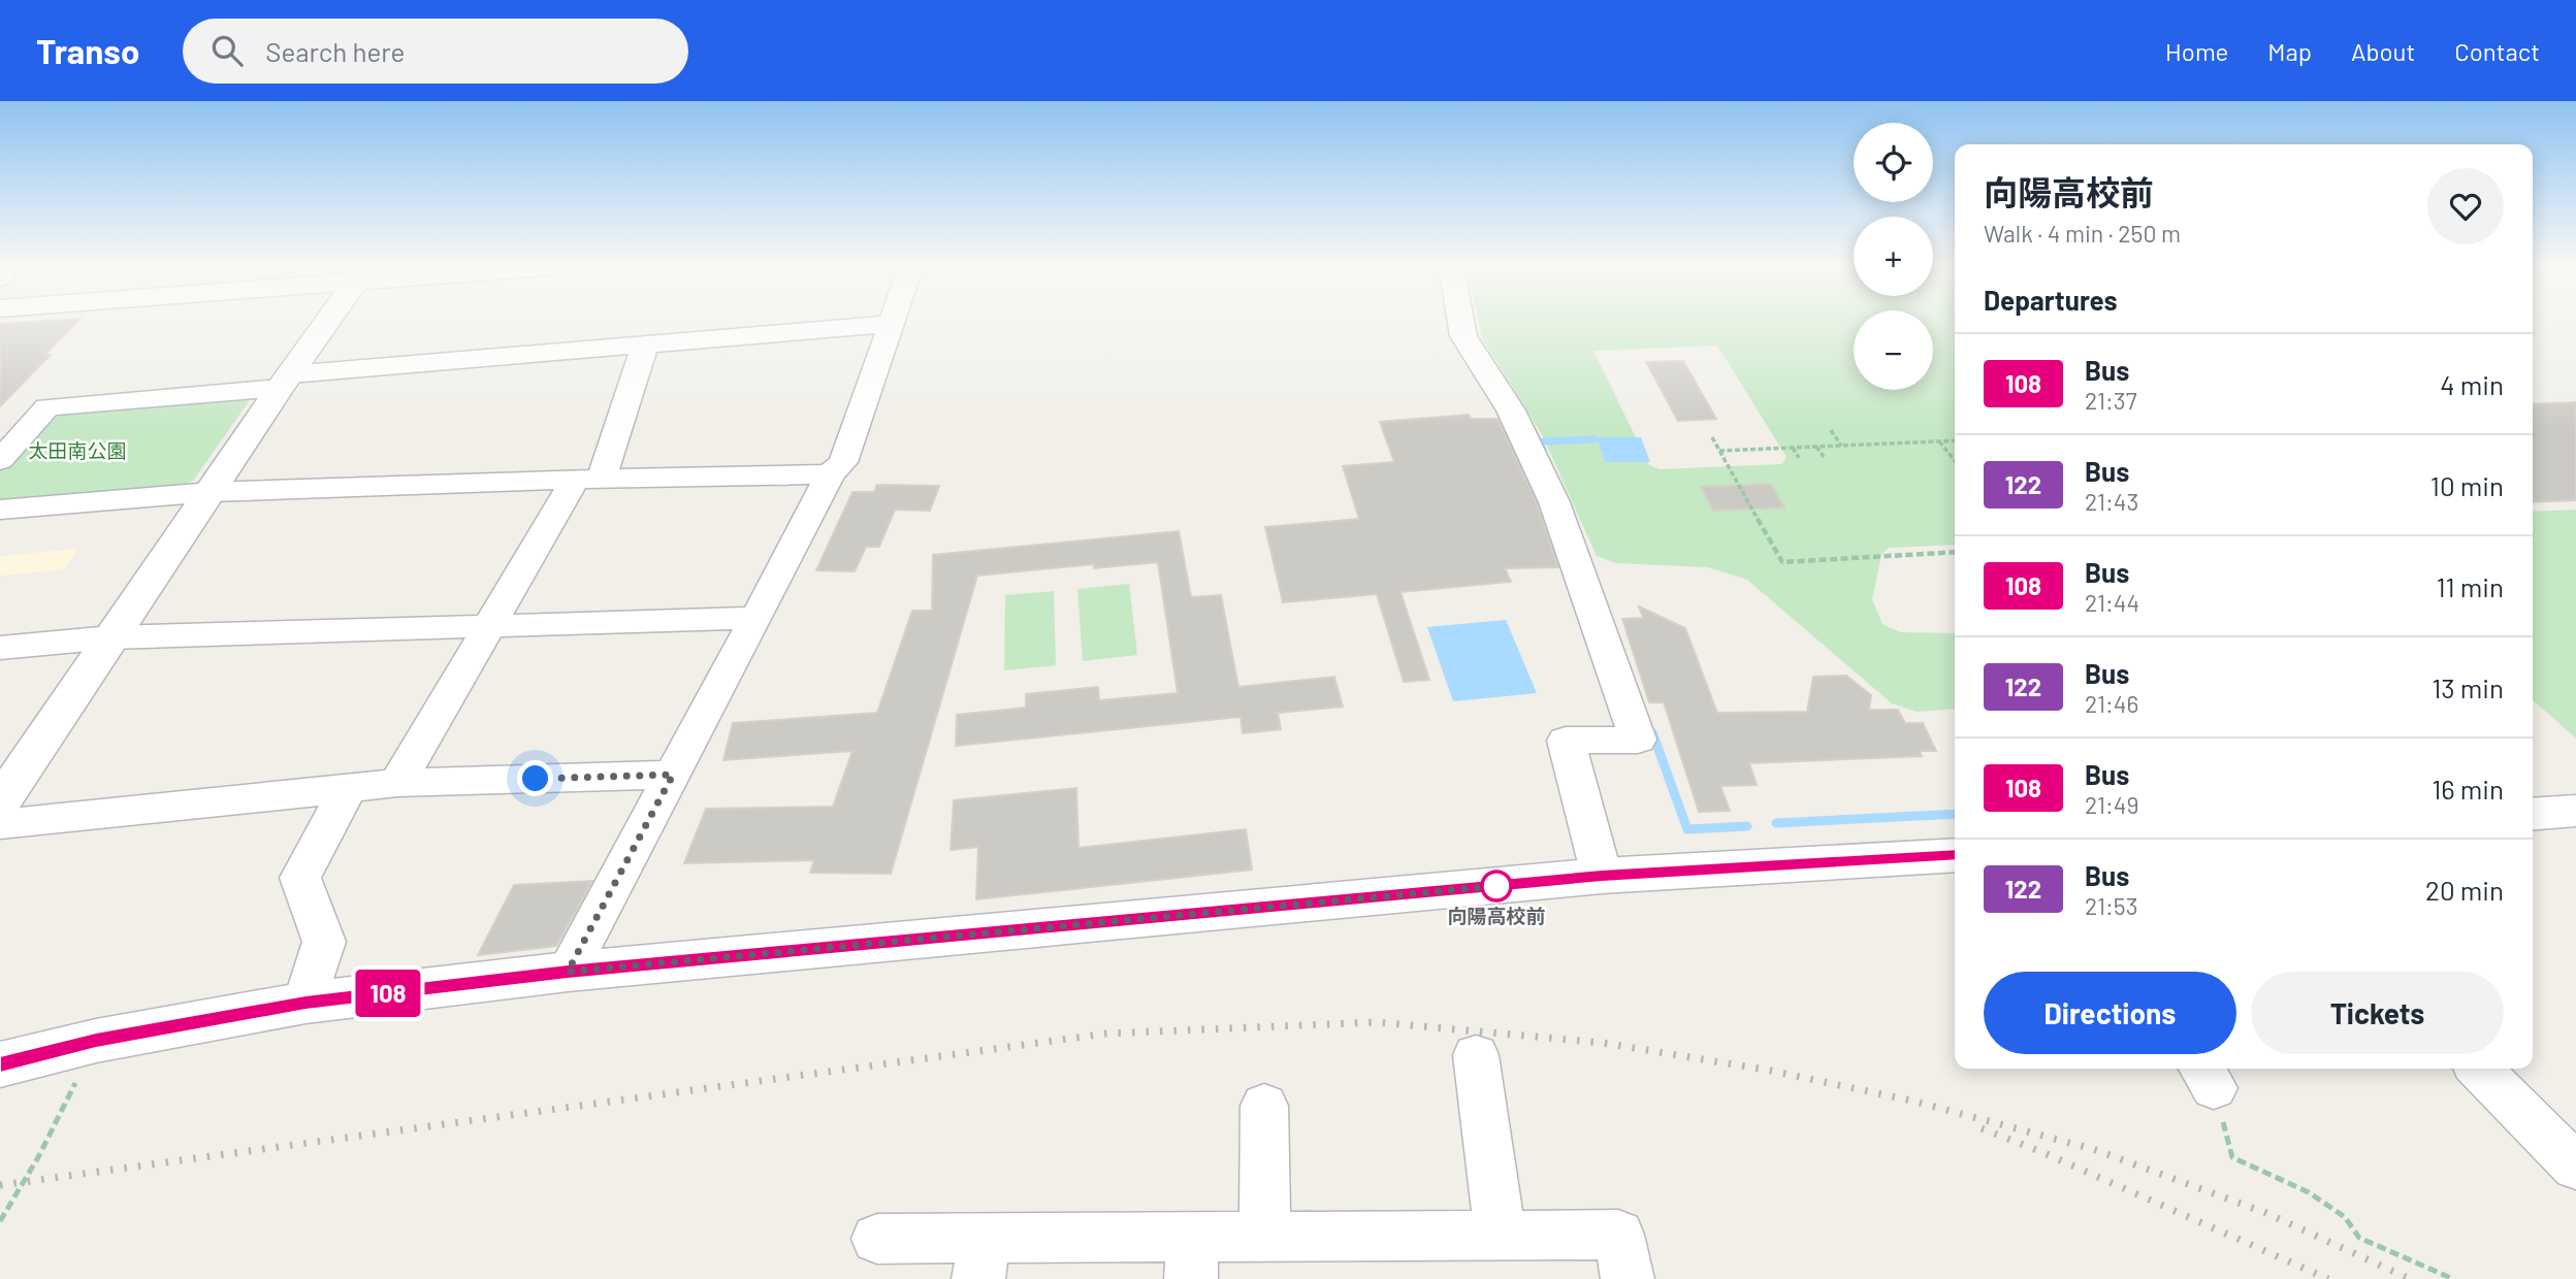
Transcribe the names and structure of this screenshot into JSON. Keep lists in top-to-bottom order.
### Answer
{
  "parks": ["太田南公園"],
  "places": ["向陽高校前"],
  "lines": ["bus line 108"],
  "page": {
    "header": "Transo",
    "search": "Search here",
    "nav": [
      "Home",
      "Map",
      "About",
      "Contact"
    ],
    "on_map": "108",
    "map_buttons": ["+", "−"],
    "heading": [
      ["向陽高校前", "Walk · 4 min · 250 m"],
      "Departures"
    ],
    "list": [
      {
        "mark": "108",
        "name": "Bus",
        "note": "21:37",
        "value": "4 min"
      },
      {
        "mark": "122",
        "name": "Bus",
        "note": "21:43",
        "value": "10 min"
      },
      {
        "mark": "108",
        "name": "Bus",
        "note": "21:44",
        "value": "11 min"
      },
      {
        "mark": "122",
        "name": "Bus",
        "note": "21:46",
        "value": "13 min"
      },
      {
        "mark": "108",
        "name": "Bus",
        "note": "21:49",
        "value": "16 min"
      },
      {
        "mark": "122",
        "name": "Bus",
        "note": "21:53",
        "value": "20 min"
      }
    ],
    "buttons": ["Directions", "Tickets"]
  }
}
